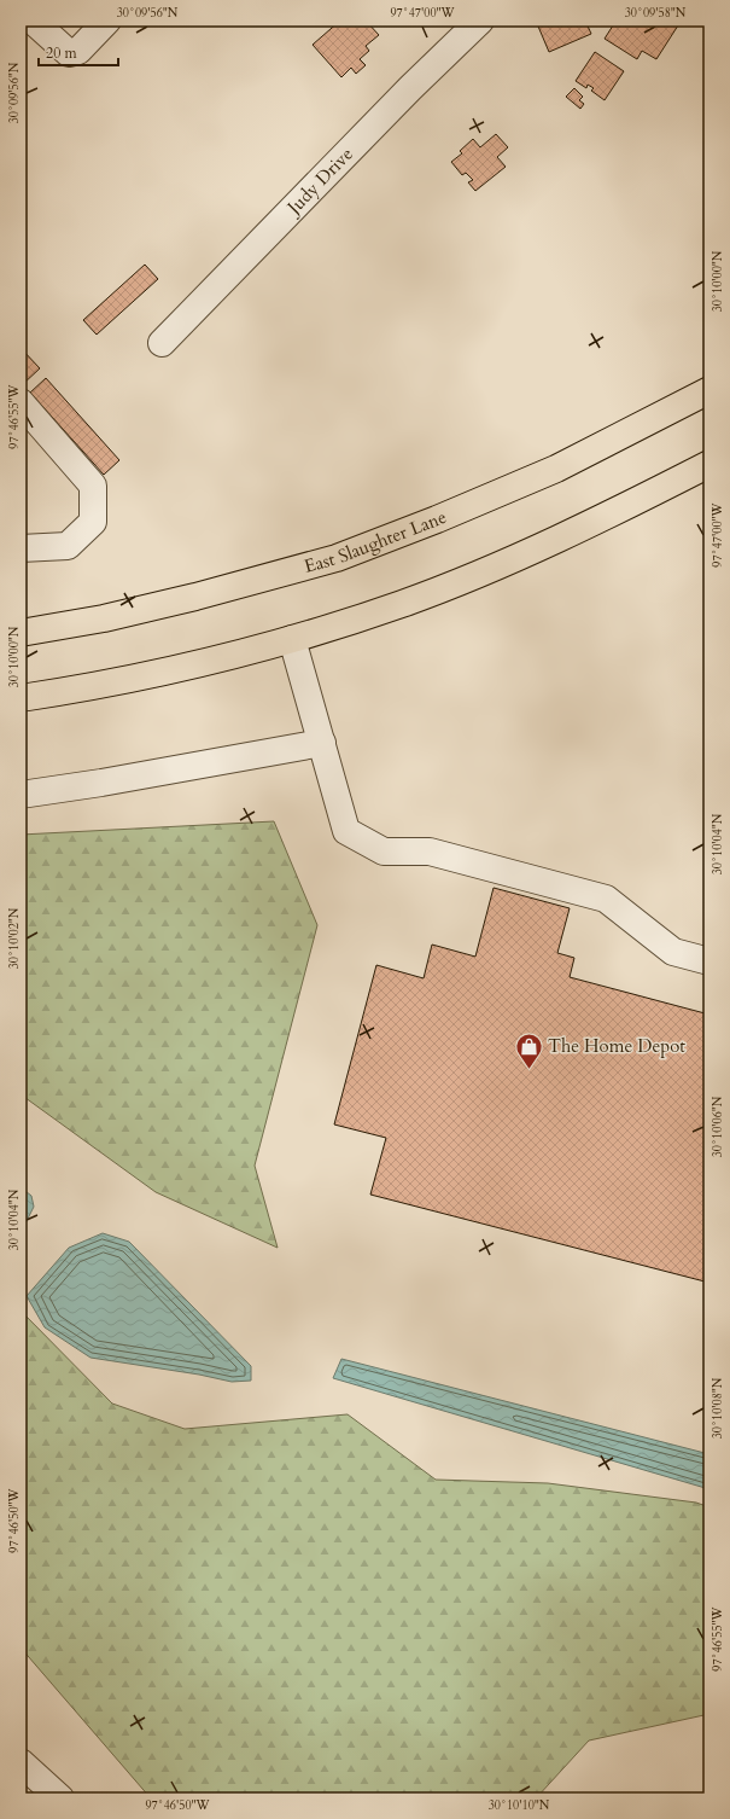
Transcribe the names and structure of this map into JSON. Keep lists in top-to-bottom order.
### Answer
{
  "streets": {
    "main road": ["East Slaughter Lane"],
    "street": ["Judy Drive"]
  },
  "places": {
    "shop": ["The Home Depot"]
  },
  "scale_bar": "20 m",
  "coordinates": [
    "30°09'56\"N",
    "97°47'00\"W",
    "30°09'58\"N",
    "30°10'00\"N",
    "97°46'55\"W",
    "30°10'04\"N",
    "30°10'02\"N",
    "30°10'06\"N",
    "30°10'08\"N",
    "97°46'50\"W",
    "30°10'10\"N"
  ]
}
